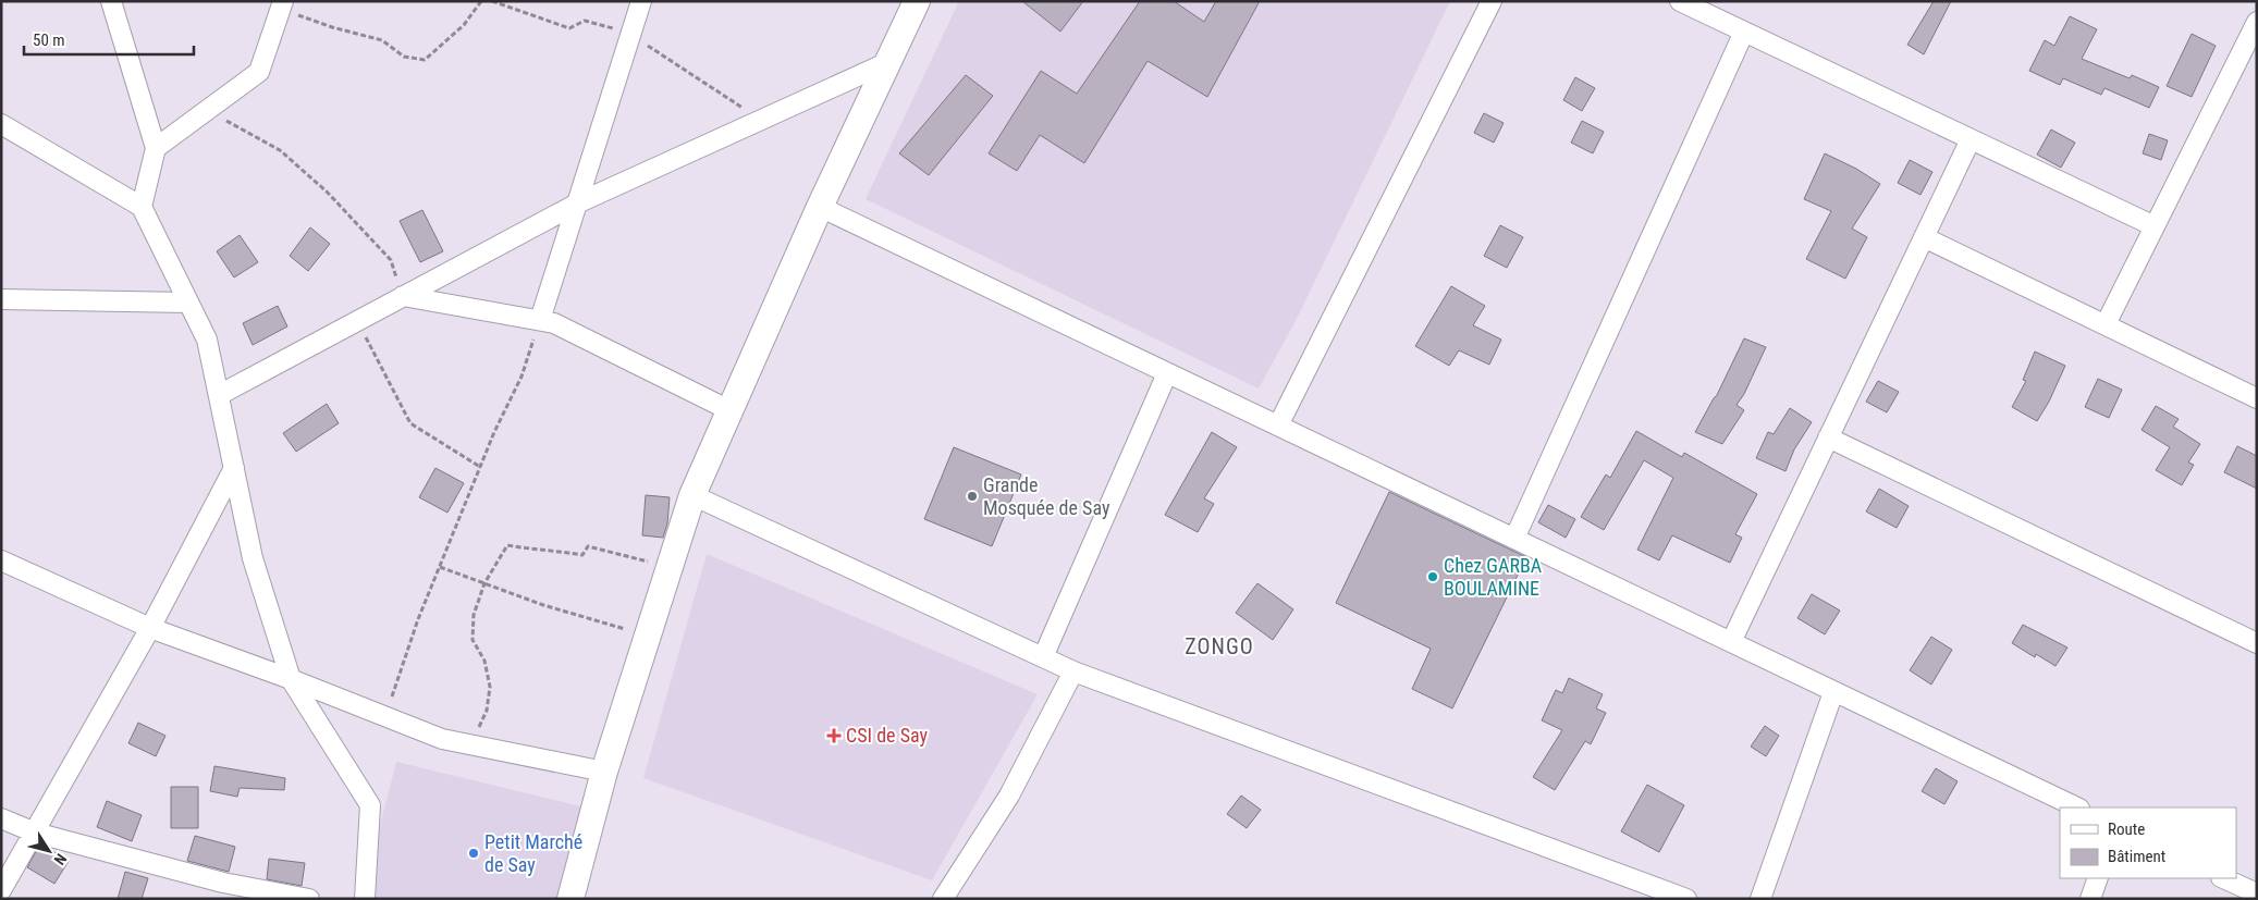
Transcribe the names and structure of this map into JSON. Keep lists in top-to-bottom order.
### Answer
{
  "districts": ["ZONGO"],
  "places": {
    "other": ["Grande Mosquée de Say", "Chez GARBA BOULAMINE", "Petit Marché de Say"],
    "health": ["CSI de Say"]
  },
  "legend": ["Route", "Bâtiment"],
  "scale_bar": "50 m",
  "north": "bottom right"
}
